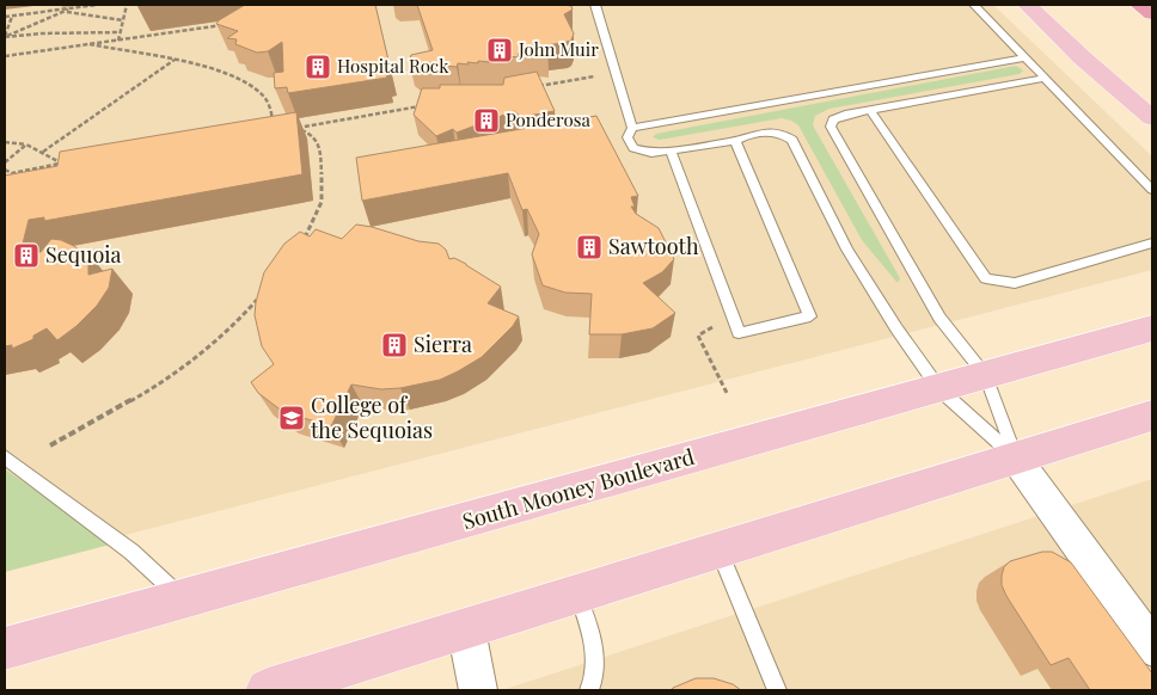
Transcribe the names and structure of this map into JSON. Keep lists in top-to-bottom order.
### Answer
{
  "streets": {
    "main road": ["South Mooney Boulevard"]
  },
  "places": {
    "building": [
      "John Muir",
      "Hospital Rock",
      "Ponderosa",
      "Sawtooth",
      "Sequoia",
      "Sierra"
    ],
    "school or university": ["College of the Sequoias"]
  }
}
